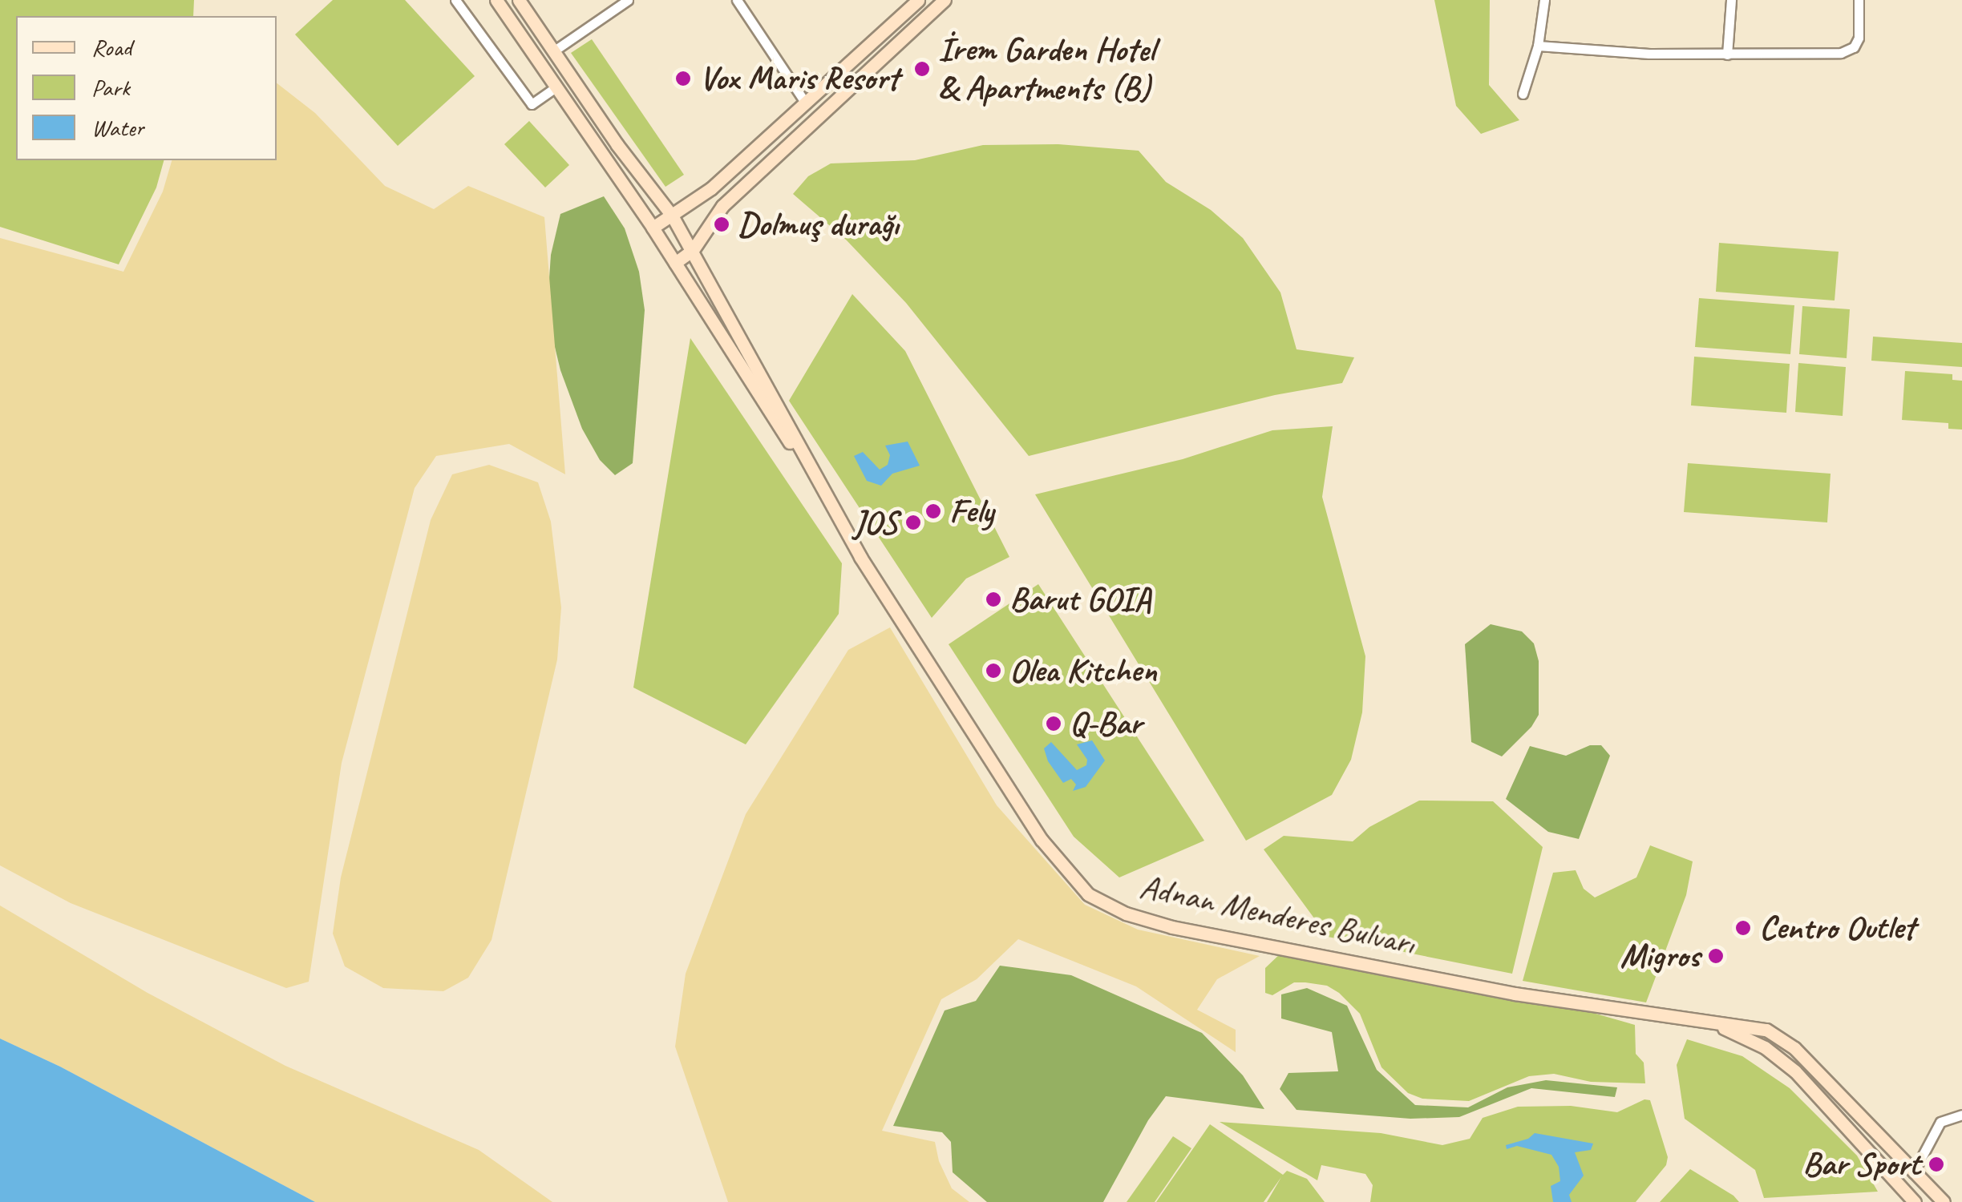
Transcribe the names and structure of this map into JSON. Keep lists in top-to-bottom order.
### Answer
{
  "streets": {
    "main road": ["Adnan Menderes Bulvarı"]
  },
  "places": [
    "İrem Garden Hotel & Apartments (B)",
    "Vox Maris Resort",
    "Dolmuş durağı",
    "Fely",
    "JOS",
    "Barut GOIA",
    "Olea Kitchen",
    "Q-Bar",
    "Centro Outlet",
    "Migros",
    "Bar Sport"
  ],
  "legend": ["Road", "Park", "Water"]
}
